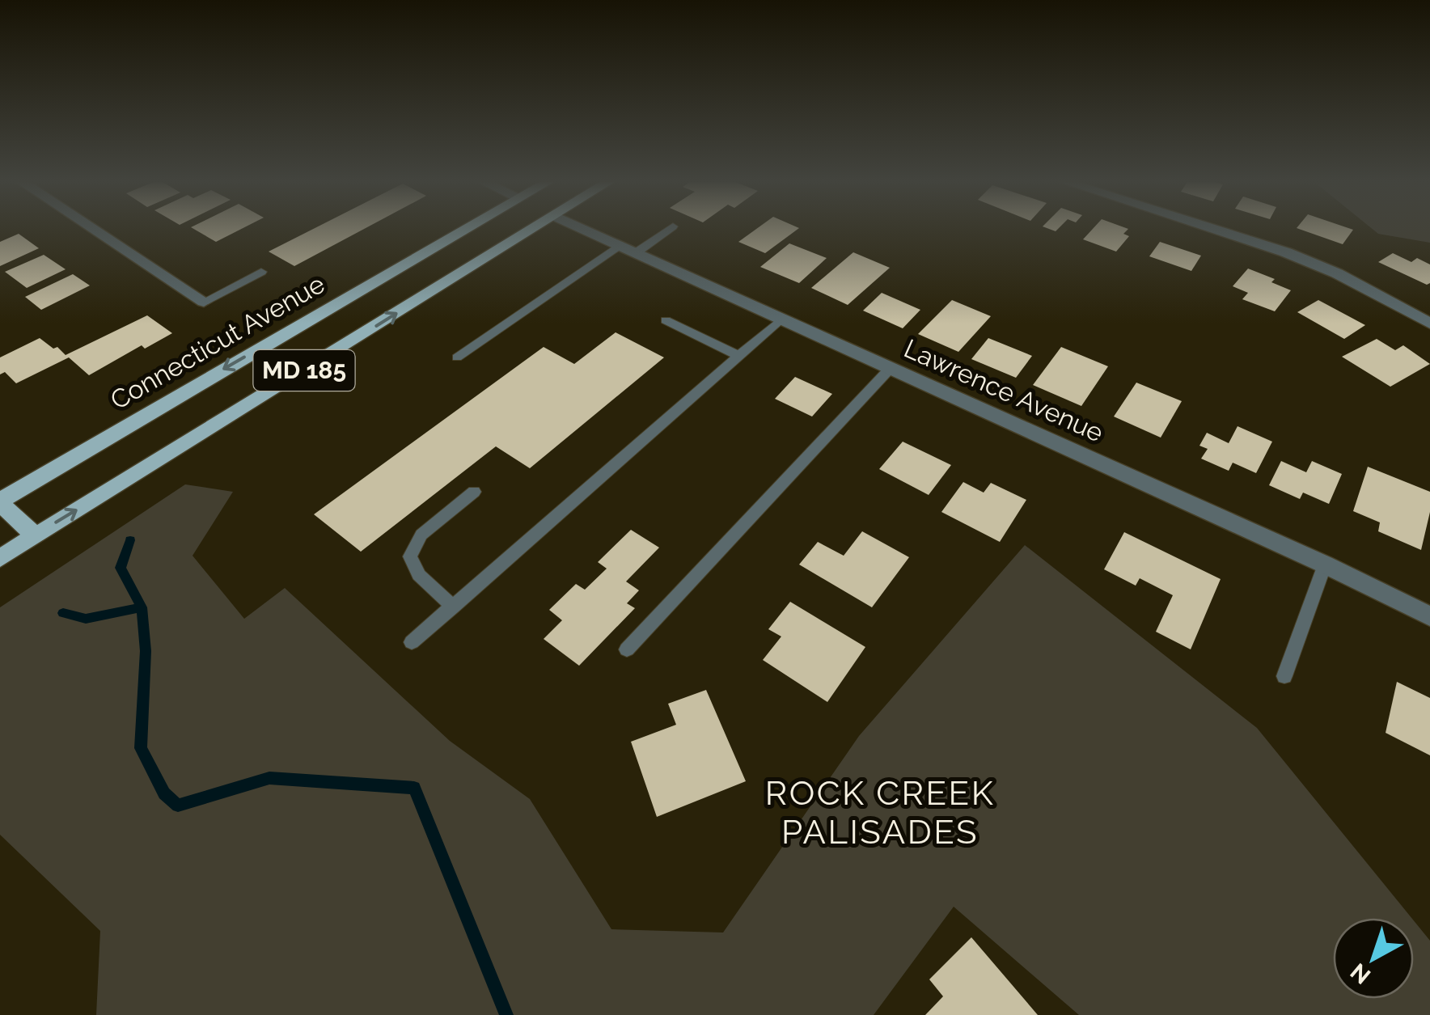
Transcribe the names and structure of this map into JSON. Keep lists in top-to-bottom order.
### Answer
{
  "streets": {
    "main road": ["Connecticut Avenue", "MD 185"],
    "street": ["Lawrence Avenue"]
  },
  "districts": ["ROCK CREEK PALISADES"],
  "north": "bottom left"
}
